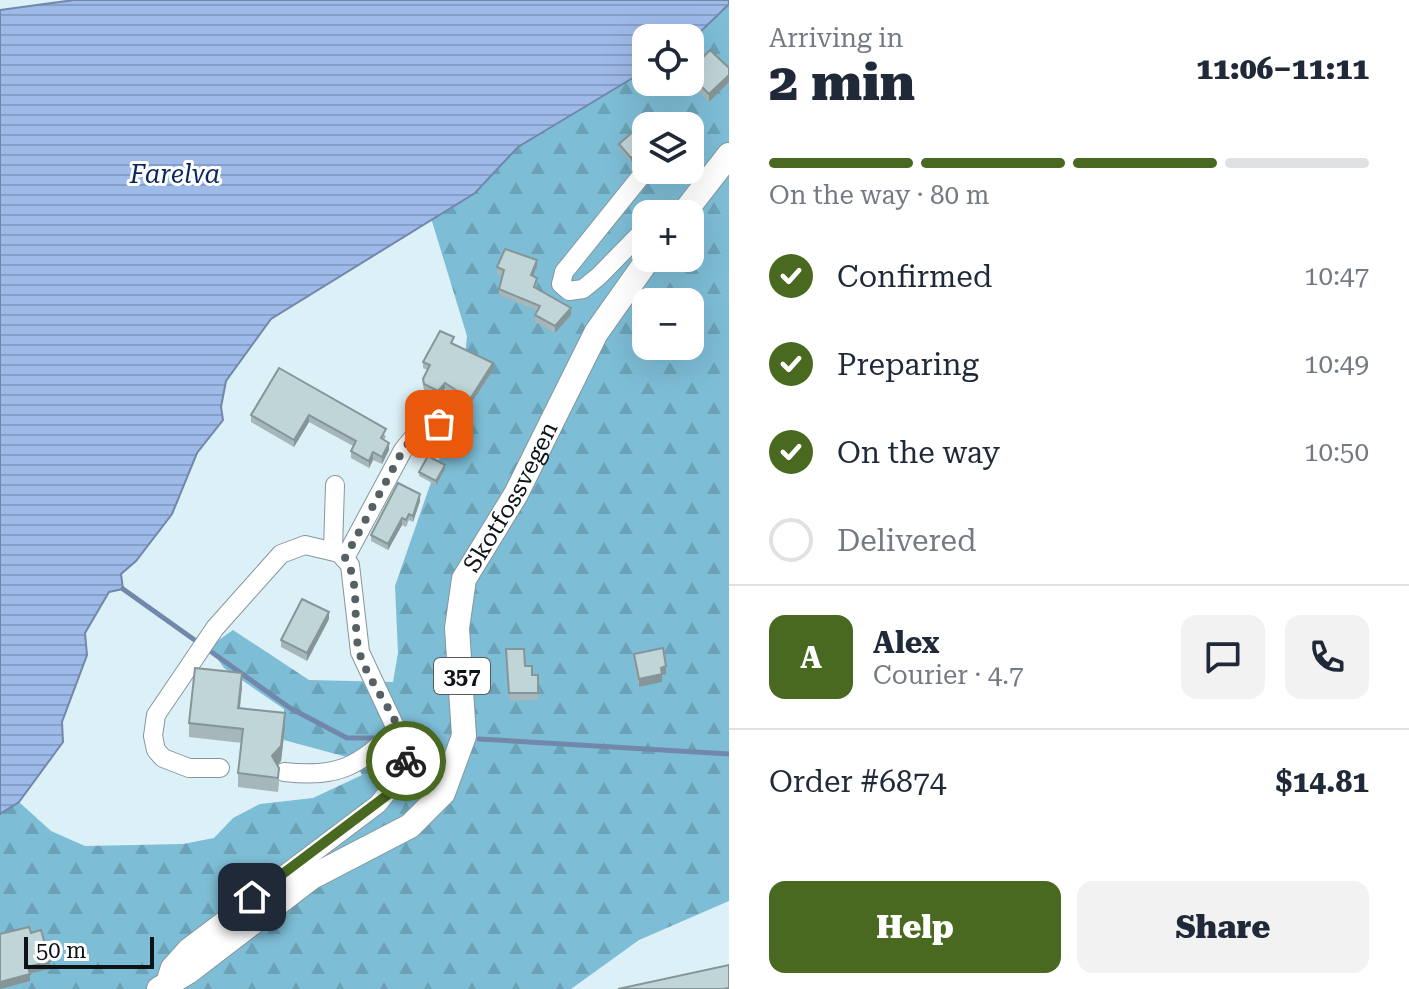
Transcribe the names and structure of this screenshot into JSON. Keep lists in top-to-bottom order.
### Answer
{
  "streets": {
    "main road": ["Skotfossvegen", "357"]
  },
  "water": ["Farelva"],
  "scale_bar": "50 m",
  "page": {
    "heading": ["2 min", "Arriving in", "11:06–11:11"],
    "panel": [
      "Alex",
      "Courier · 4.7",
      "Order #6874",
      "$14.81"
    ],
    "map_buttons": ["+", "−"],
    "bar": "On the way · 80 m",
    "list": [
      ["Confirmed", "10:47"],
      ["Preparing", "10:49"],
      ["On the way", "10:50"],
      "Delivered"
    ],
    "round": "A",
    "buttons": ["Help", "Share"],
    "scale": "50 m"
  }
}
